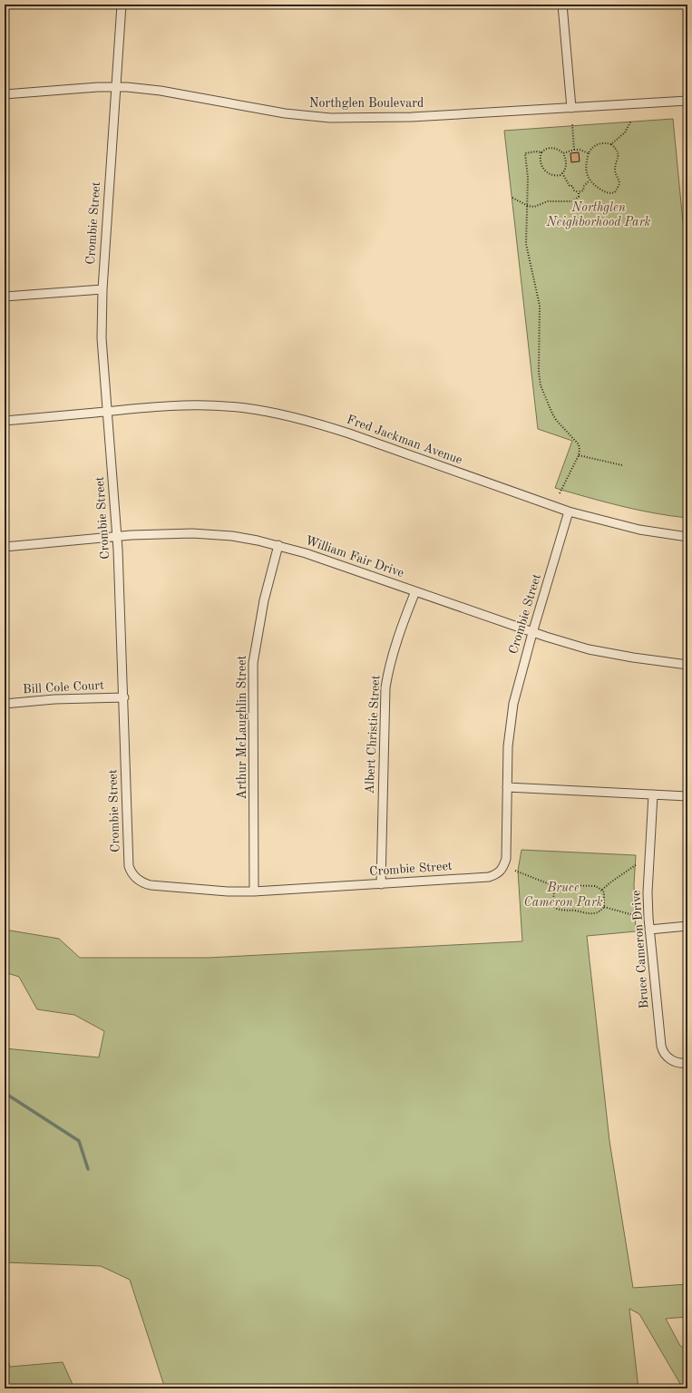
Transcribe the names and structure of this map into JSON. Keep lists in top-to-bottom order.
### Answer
{
  "streets": {
    "street": [
      "Northglen Boulevard",
      "Crombie Street",
      "Fred Jackman Avenue",
      "William Fair Drive",
      "Bill Cole Court",
      "Arthur McLaughlin Street",
      "Albert Christie Street",
      "Bruce Cameron Drive"
    ]
  },
  "crossings": [
    ["Northglen Boulevard", "Crombie Street"],
    ["Crombie Street", "Fred Jackman Avenue"],
    ["Crombie Street", "William Fair Drive"],
    ["Crombie Street", "Bill Cole Court"],
    ["Crombie Street", "Arthur McLaughlin Street"],
    ["Crombie Street", "Albert Christie Street"],
    ["William Fair Drive", "Arthur McLaughlin Street"],
    ["William Fair Drive", "Albert Christie Street"]
  ],
  "parks": ["Northglen Neighborhood Park", "Bruce Cameron Park"]
}
